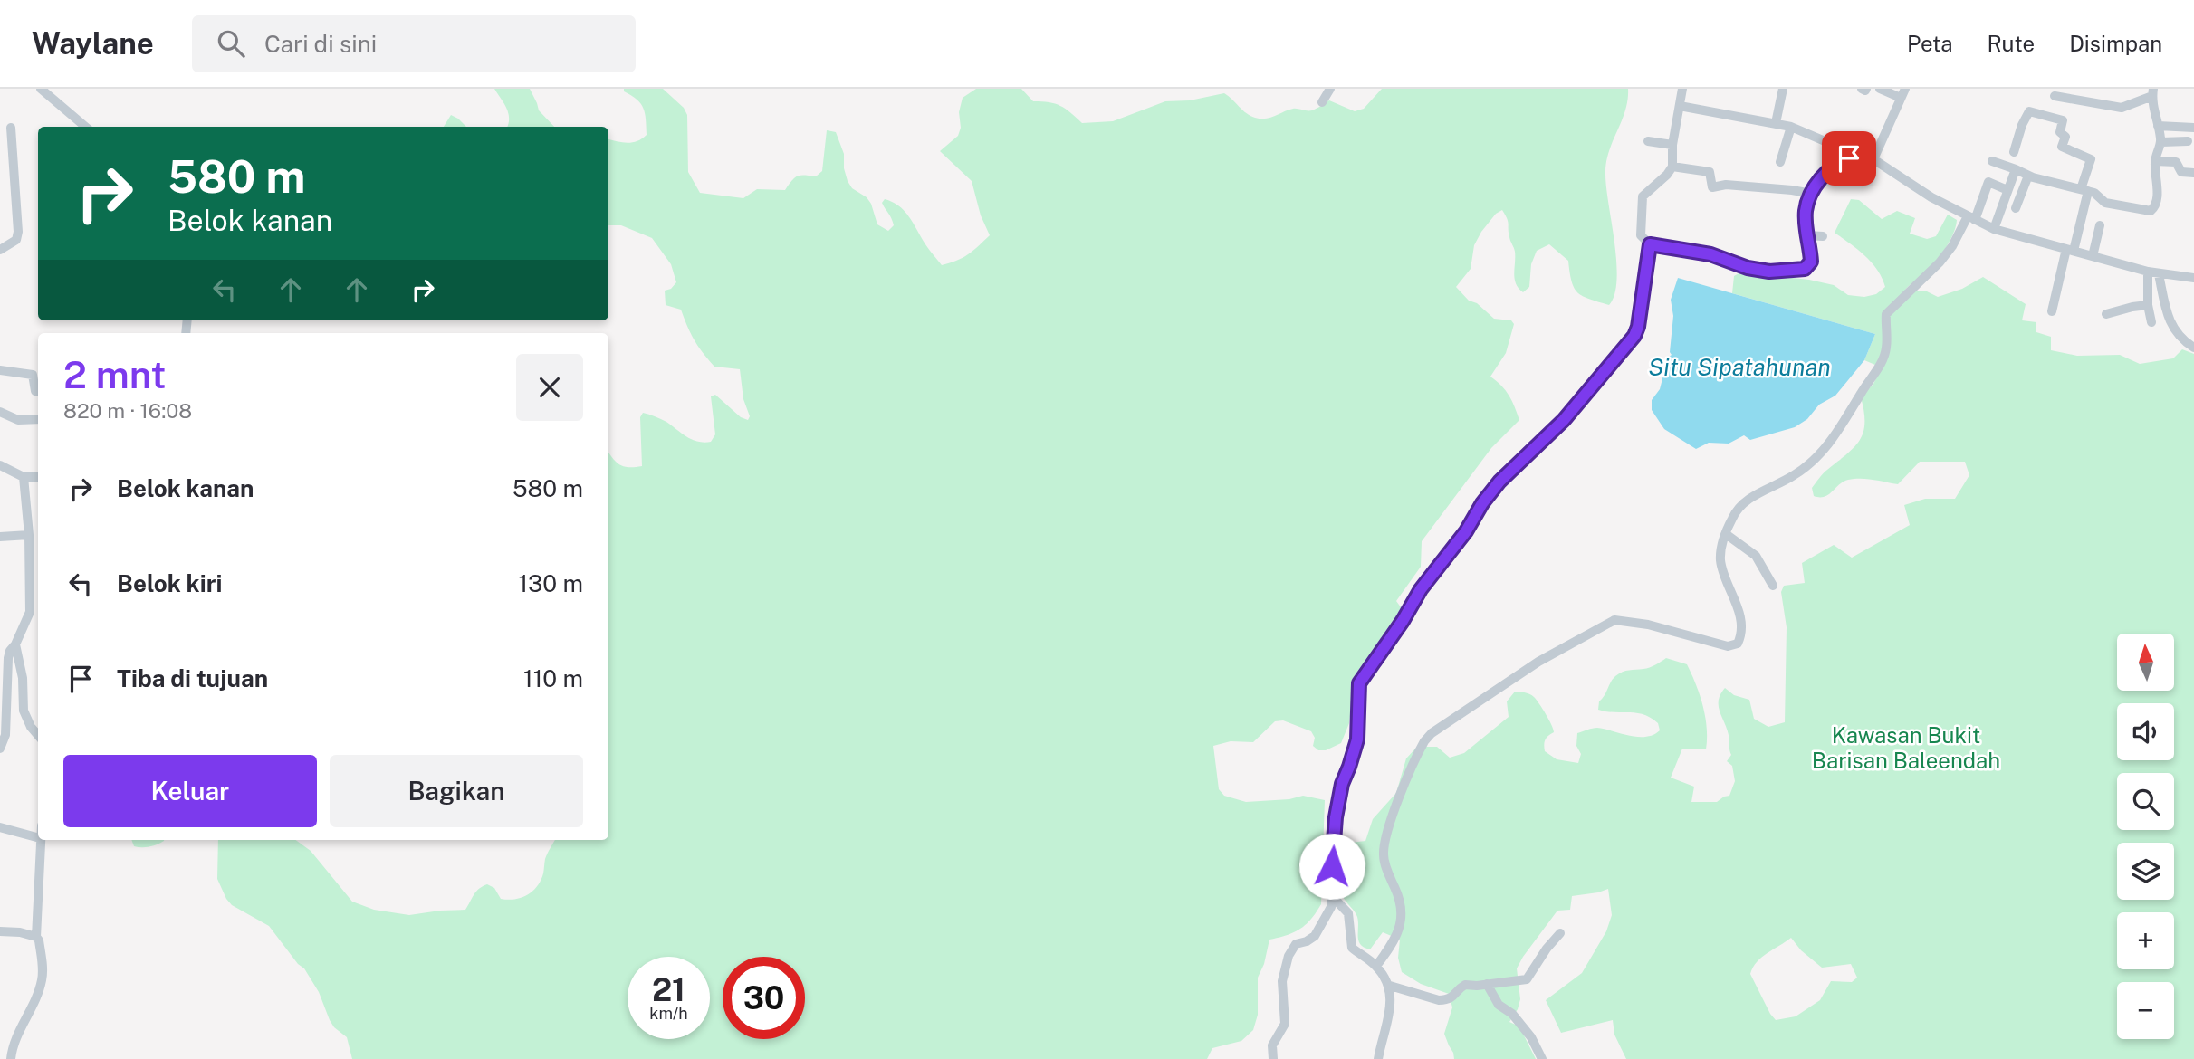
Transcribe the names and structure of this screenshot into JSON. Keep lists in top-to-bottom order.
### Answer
{
  "water": ["Situ Sipatahunan"],
  "parks": ["Kawasan Bukit Barisan Baleendah"],
  "north": "top",
  "page": {
    "header": "Waylane",
    "search": "Cari di sini",
    "nav": ["Peta", "Rute", "Disimpan"],
    "turn": ["580 m", "Belok kanan"],
    "heading": ["2 mnt", "820 m · 16:08"],
    "list": [
      {
        "name": "Belok kanan",
        "value": "580 m"
      },
      {
        "name": "Belok kiri",
        "value": "130 m"
      },
      {
        "name": "Tiba di tujuan",
        "value": "110 m"
      }
    ],
    "map_buttons": ["+", "−"],
    "buttons": ["Keluar", "Bagikan"],
    "speed": "21 km/h",
    "limit": "30"
  }
}
